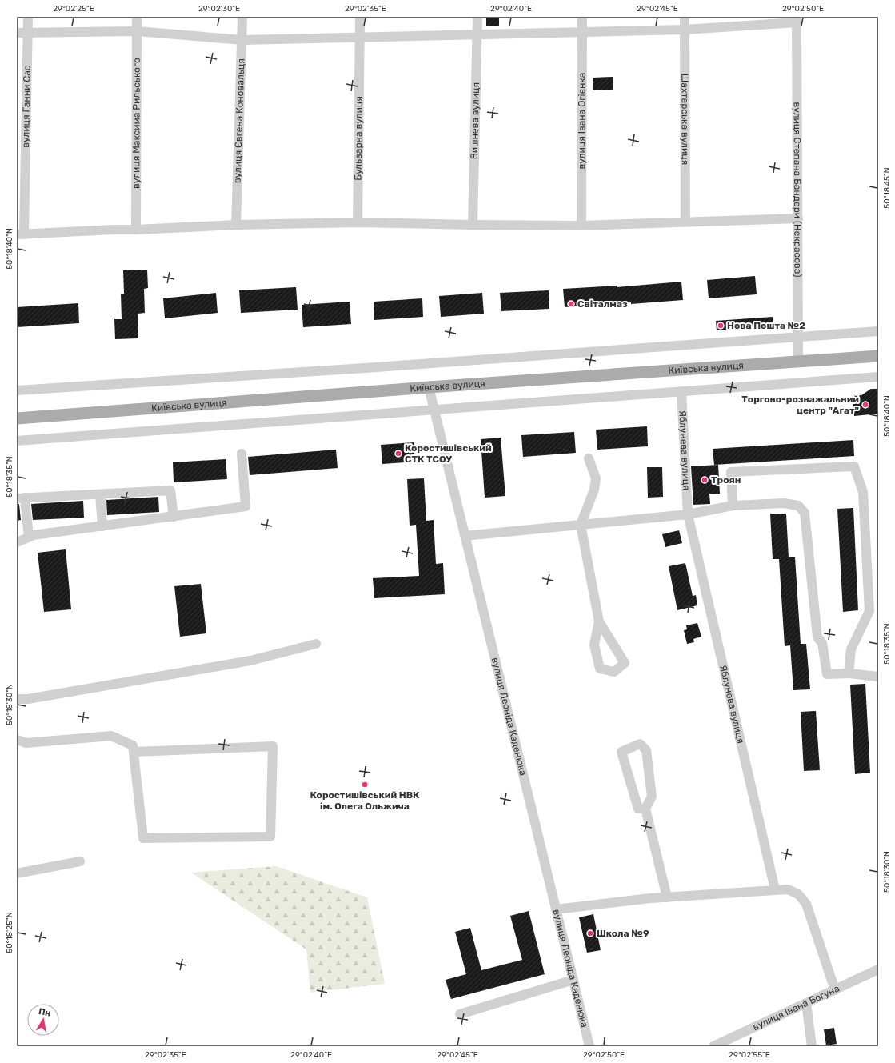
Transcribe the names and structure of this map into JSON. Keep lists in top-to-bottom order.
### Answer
{
  "streets": {
    "main road": ["Київська вулиця"],
    "street": [
      "вулиця Ганни Сас",
      "Шахтарська вулиця",
      "вулиця Євгена Коновальця",
      "Вишнева вулиця",
      "вулиця Івана Огієнка",
      "вулиця Максима Рильського",
      "Бульварна вулиця",
      "вулиця Степана Бандери (Некрасова)",
      "Яблунева вулиця",
      "вулиця Леоніда Каденюка",
      "вулиця Івана Богуна"
    ]
  },
  "crossings": [
    ["вулиця Степана Бандери (Некрасова)", "Київська вулиця"],
    ["Київська вулиця", "вулиця Леоніда Каденюка"]
  ],
  "places": [
    "Світалмаз",
    "Нова Пошта №2",
    "Торгово-розважальний центр \"Агат\"",
    "Коростишівський СТК ТСОУ",
    "Троян",
    "Коростишівський НВК ім. Олега Ольжича",
    "Школа №9"
  ],
  "north": "top",
  "coordinates": [
    "29°02'25\"E",
    "29°02'30\"E",
    "29°02'35\"E",
    "29°02'40\"E",
    "29°02'45\"E",
    "29°02'50\"E",
    "50°18'45\"N",
    "50°18'40\"N",
    "50°18'35\"N",
    "50°18'30\"N",
    "50°18'25\"N",
    "29°02'55\"E"
  ]
}
